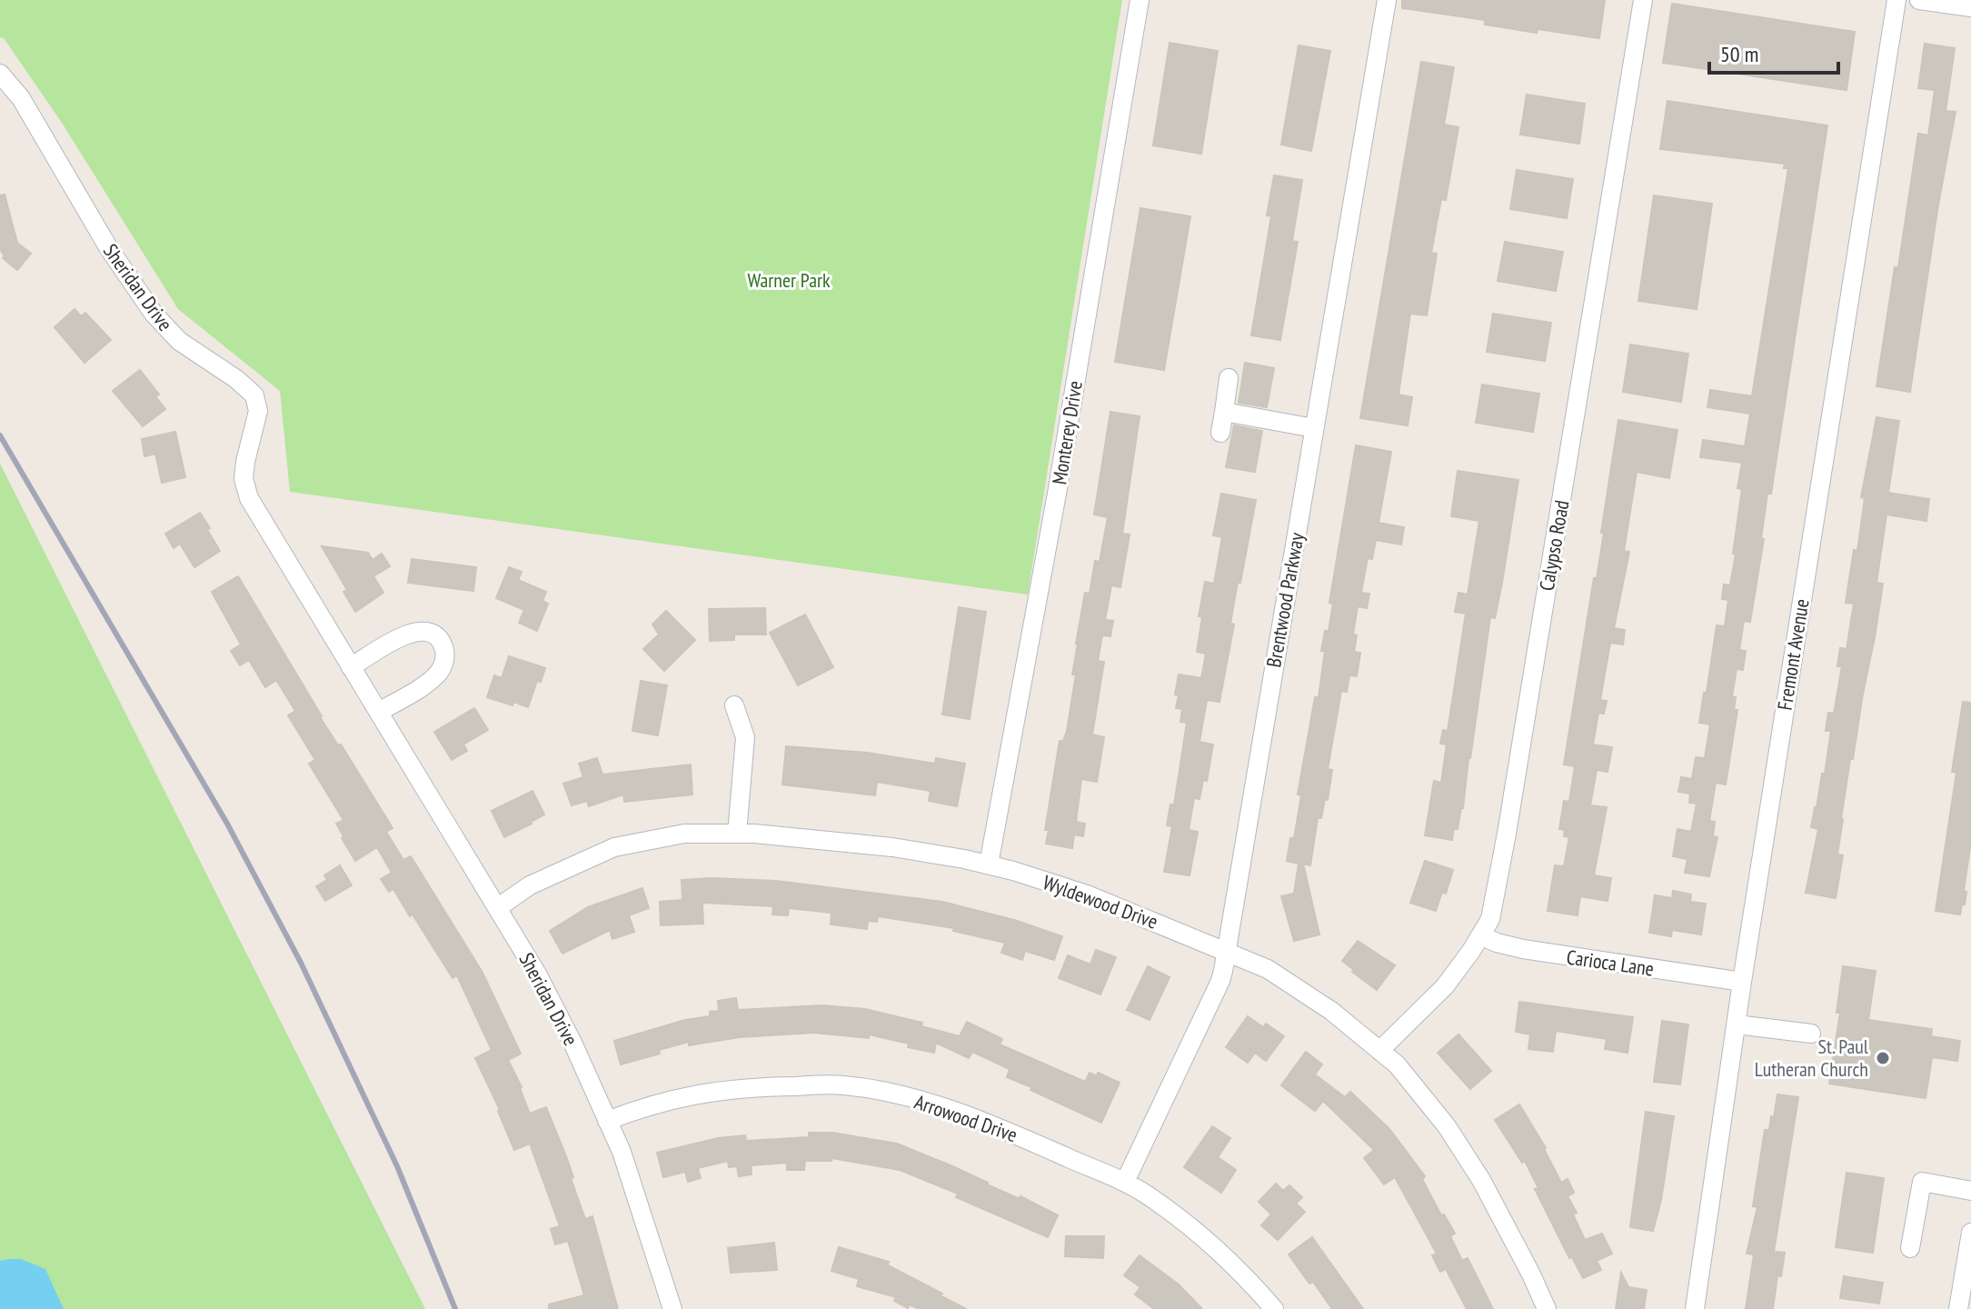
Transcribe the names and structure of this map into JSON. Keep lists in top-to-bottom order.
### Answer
{
  "streets": {
    "street": [
      "Sheridan Drive",
      "Monterey Drive",
      "Calypso Road",
      "Brentwood Parkway",
      "Fremont Avenue",
      "Wyldewood Drive",
      "Carioca Lane",
      "Arrowood Drive"
    ]
  },
  "crossings": [
    ["Sheridan Drive", "Wyldewood Drive"],
    ["Sheridan Drive", "Arrowood Drive"],
    ["Monterey Drive", "Wyldewood Drive"],
    ["Calypso Road", "Wyldewood Drive"],
    ["Calypso Road", "Carioca Lane"],
    ["Brentwood Parkway", "Wyldewood Drive"],
    ["Brentwood Parkway", "Arrowood Drive"],
    ["Fremont Avenue", "Carioca Lane"]
  ],
  "parks": ["Warner Park"],
  "places": ["St. Paul Lutheran Church"],
  "scale_bar": "50 m"
}
